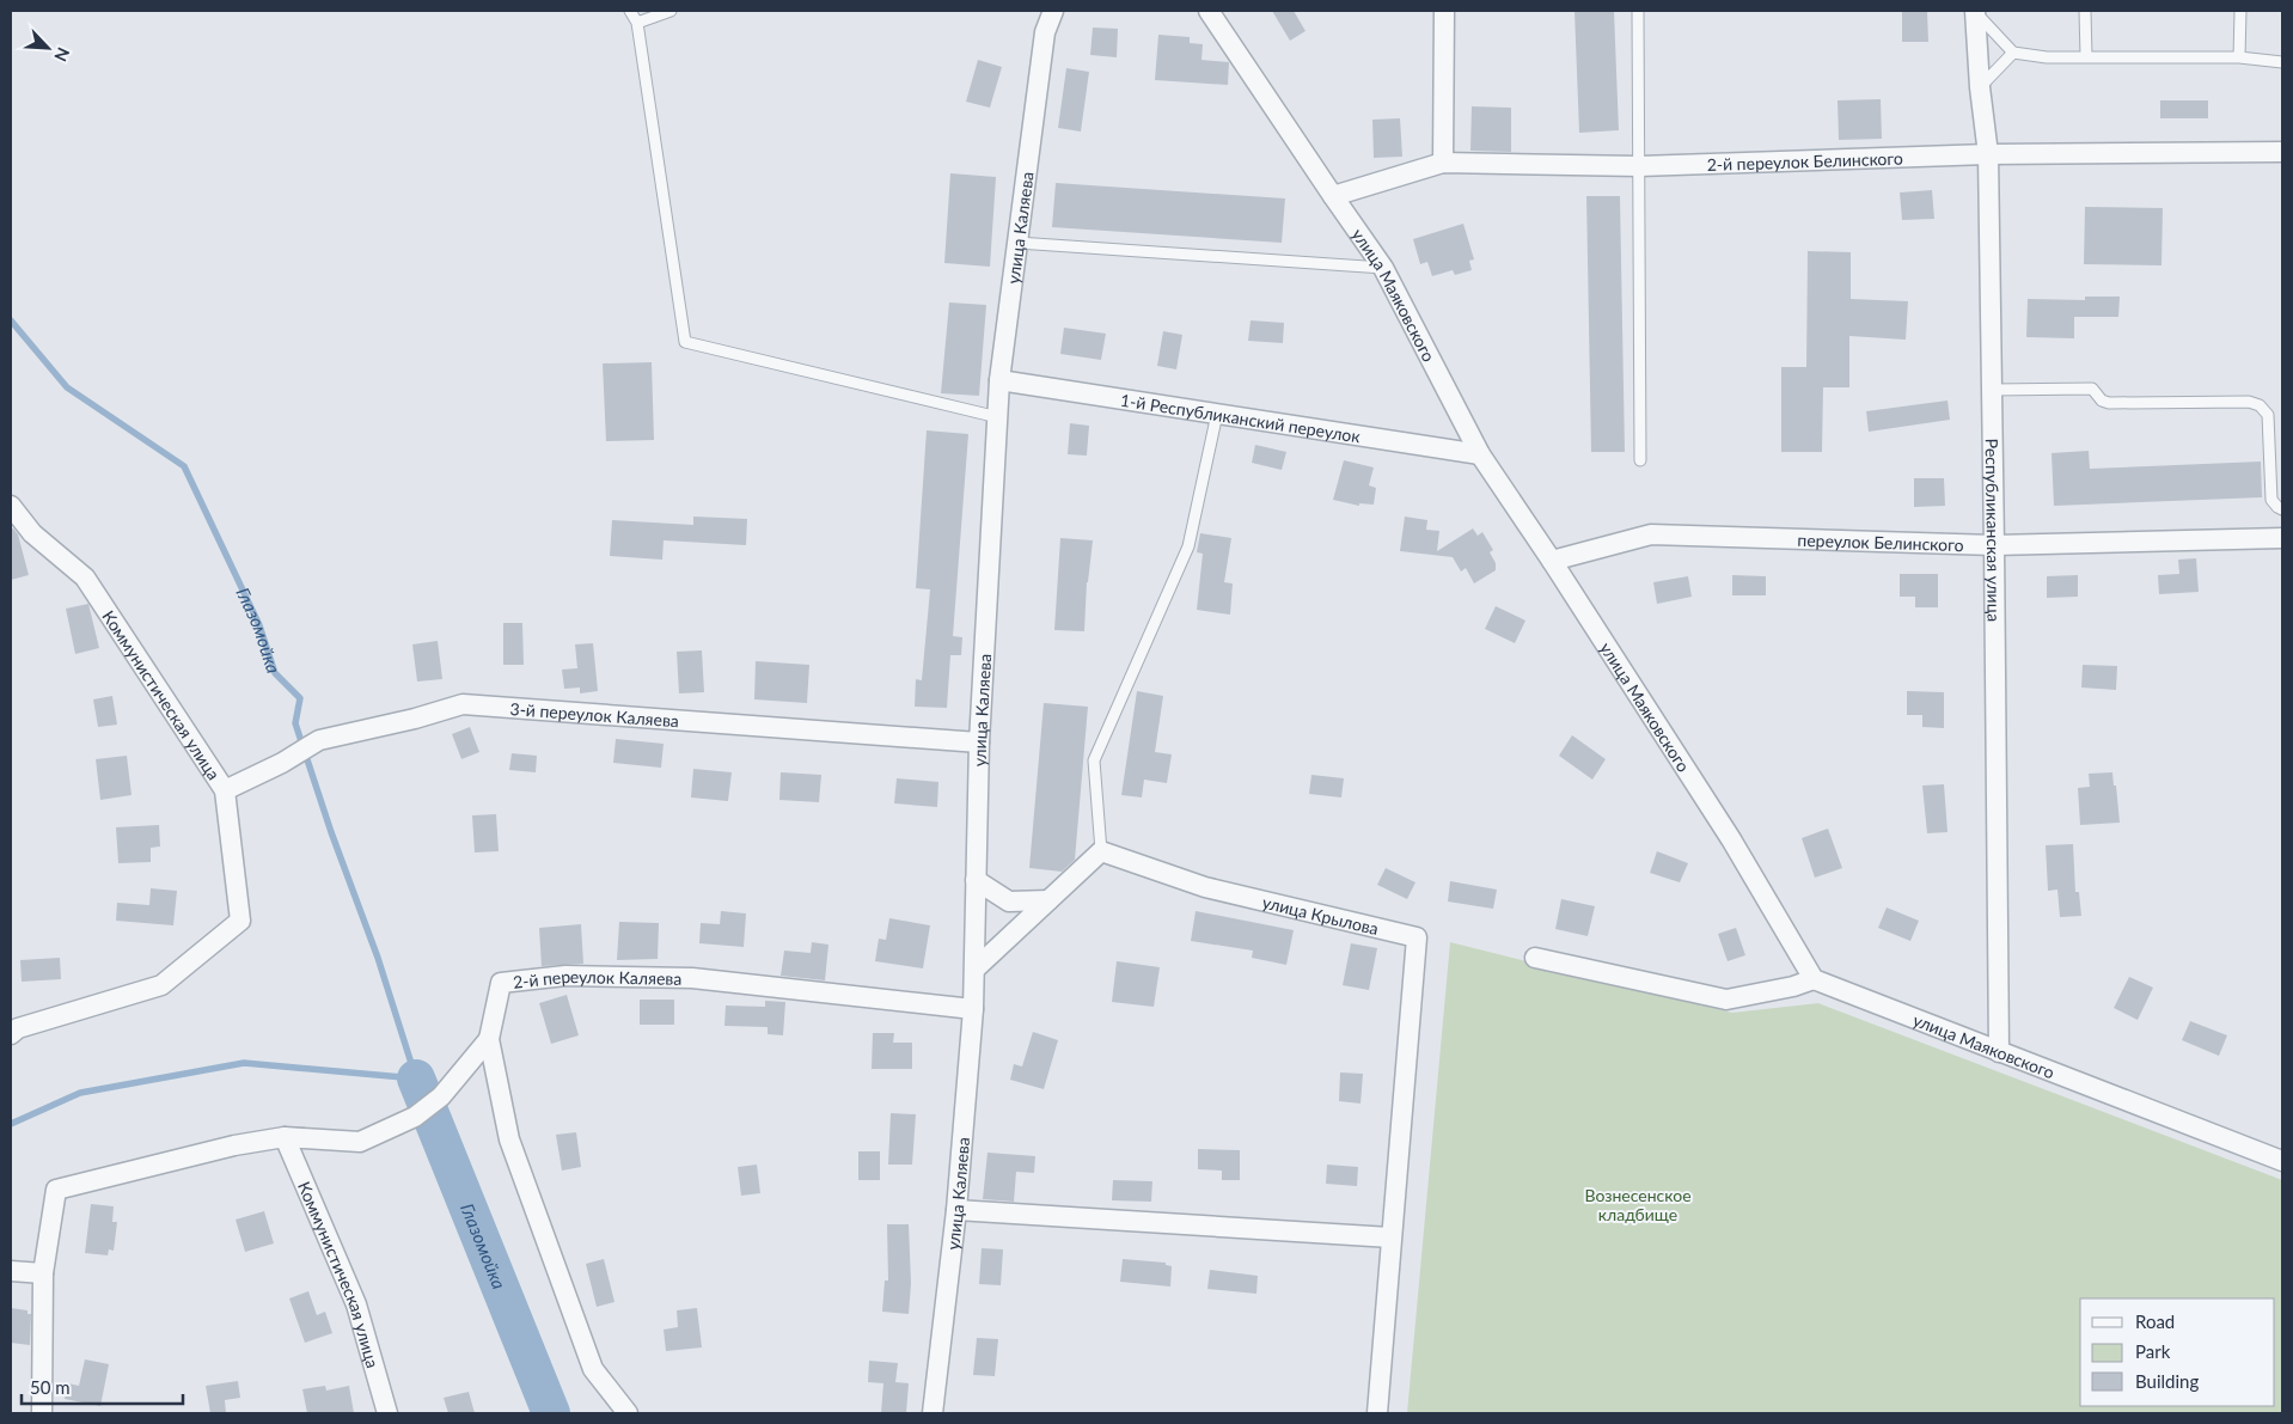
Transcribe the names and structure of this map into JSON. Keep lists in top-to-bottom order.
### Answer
{
  "streets": {
    "street": [
      "2-й переулок Белинского",
      "улица Каляева",
      "улица Маяковского",
      "1-й Республиканский переулок",
      "Республиканская улица",
      "переулок Белинского",
      "Коммунистическая улица",
      "3-й переулок Каляева",
      "улица Крылова",
      "2-й переулок Каляева"
    ]
  },
  "crossings": [
    ["2-й переулок Белинского", "улица Маяковского"],
    ["2-й переулок Белинского", "Республиканская улица"],
    ["улица Каляева", "1-й Республиканский переулок"],
    ["улица Каляева", "3-й переулок Каляева"],
    ["улица Каляева", "2-й переулок Каляева"],
    ["улица Маяковского", "1-й Республиканский переулок"],
    ["улица Маяковского", "Республиканская улица"],
    ["улица Маяковского", "переулок Белинского"],
    ["Республиканская улица", "переулок Белинского"],
    ["Коммунистическая улица", "3-й переулок Каляева"]
  ],
  "water": ["Глазомойка"],
  "parks": ["Вознесенское кладбище"],
  "legend": ["Road", "Park", "Building"],
  "scale_bar": "50 m",
  "north": "bottom right"
}
